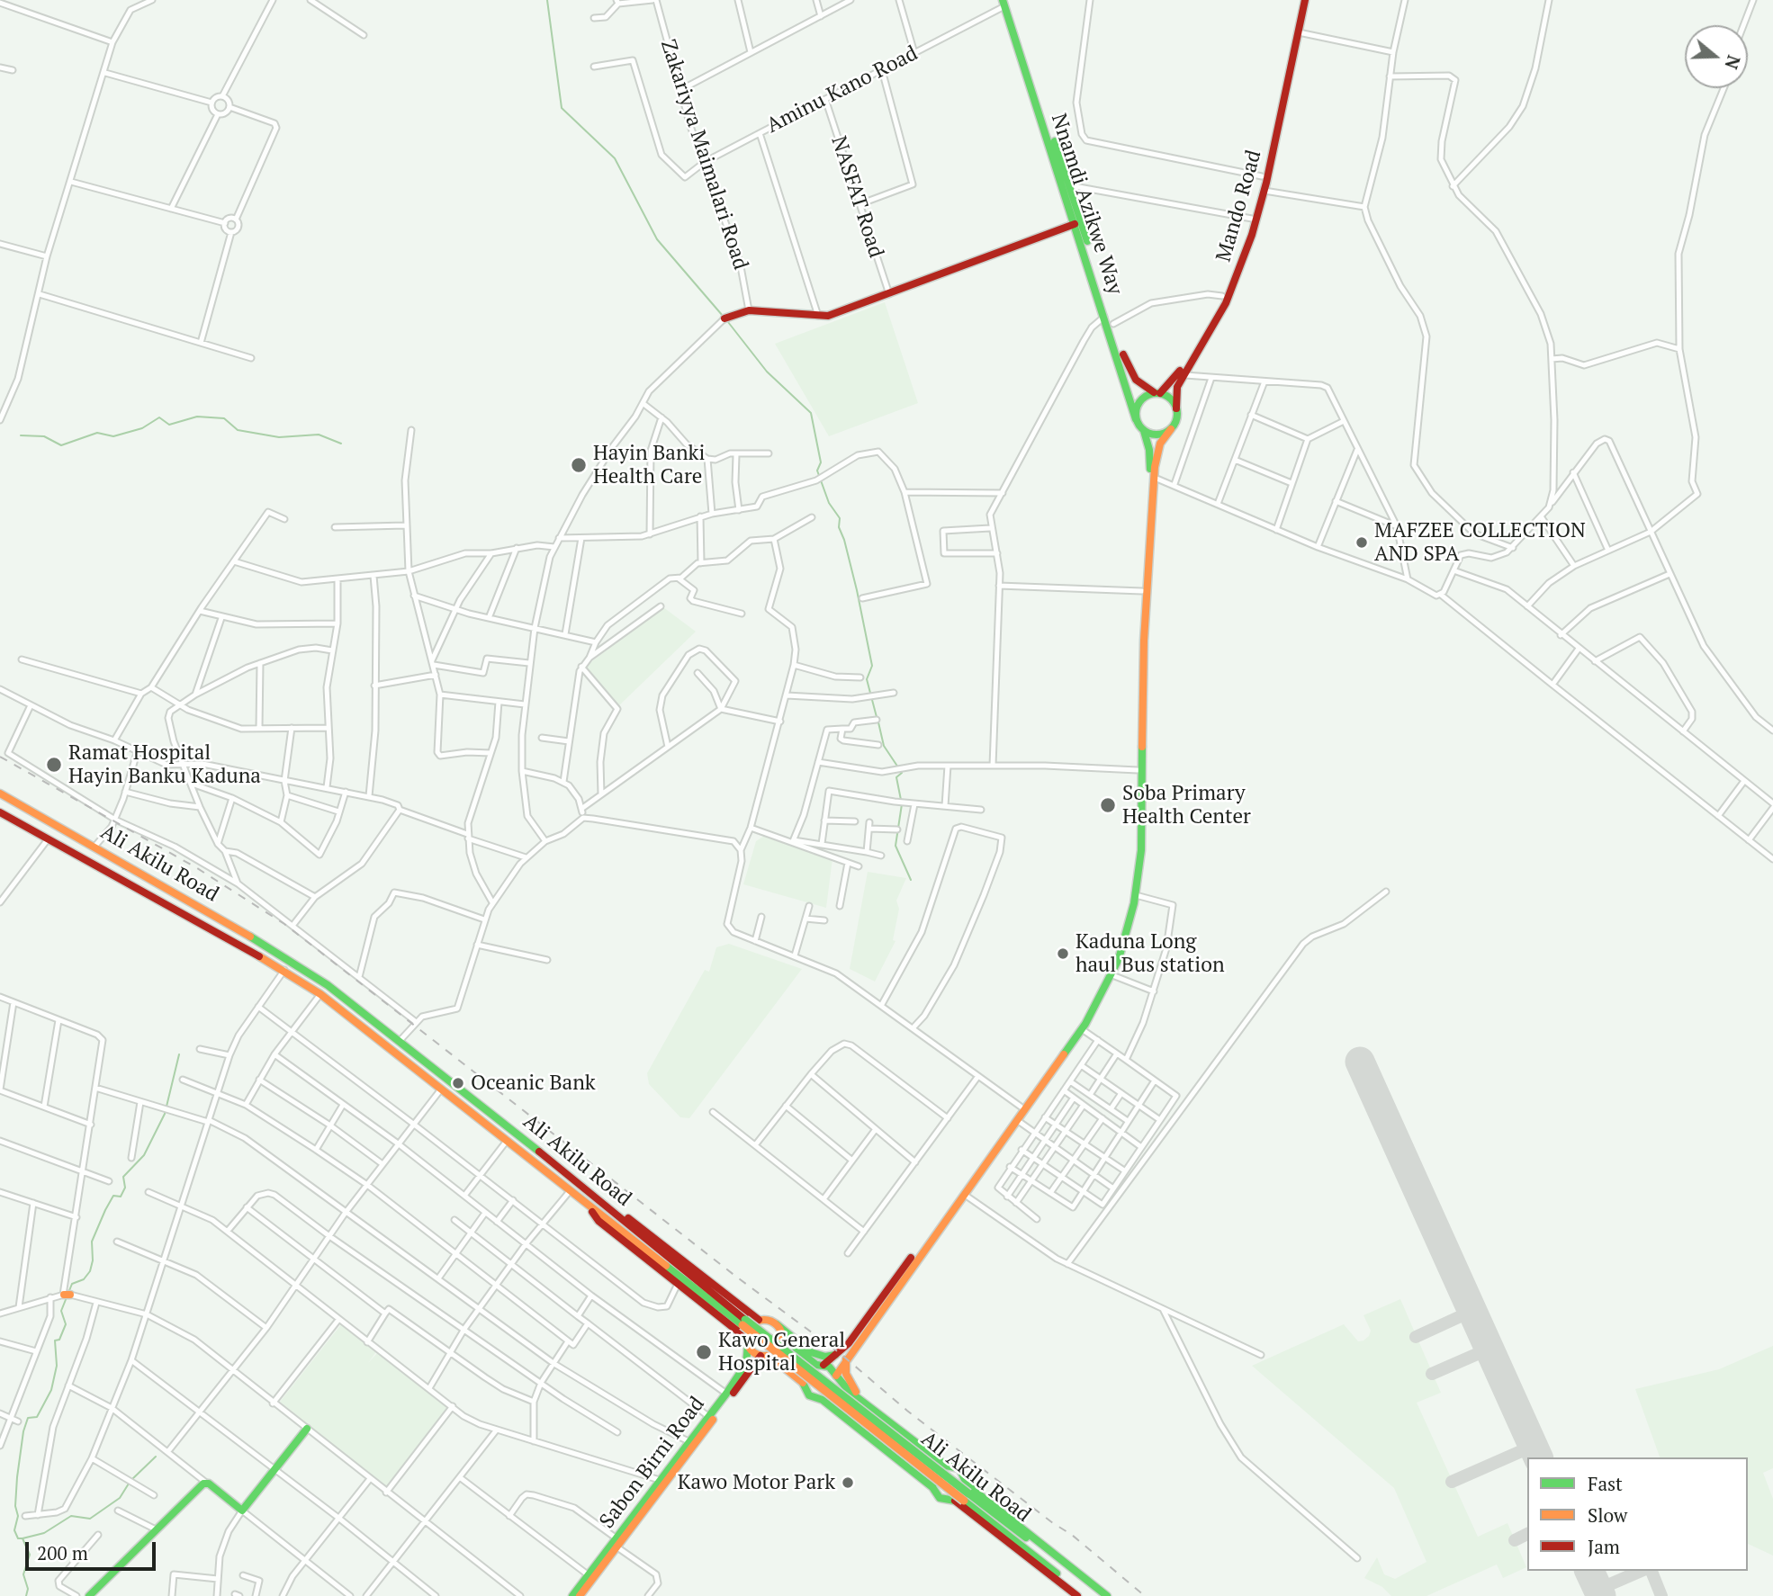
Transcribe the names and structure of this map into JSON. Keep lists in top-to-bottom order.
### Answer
{
  "streets": {
    "main road": [
      "Nnamdi Azikwe Way",
      "Mando Road",
      "Ali Akilu Road",
      "Sabon Birni Road"
    ],
    "street": ["Aminu Kano Road", "Zakariyya Maimalari Road", "NASFAT Road"]
  },
  "crossings": [
    ["Aminu Kano Road", "Zakariyya Maimalari Road"],
    ["Aminu Kano Road", "NASFAT Road"],
    ["Aminu Kano Road", "Nnamdi Azikwe Way"],
    ["Nnamdi Azikwe Way", "Mando Road"]
  ],
  "places": [
    "Hayin Banki Health Care",
    "MAFZEE COLLECTION AND SPA",
    "Ramat Hospital Hayin Banku Kaduna",
    "Soba Primary Health Center",
    "Kaduna Long haul Bus station",
    "Oceanic Bank",
    "Kawo General Hospital",
    "Kawo Motor Park"
  ],
  "legend": ["Fast", "Slow", "Jam"],
  "scale_bar": "200 m",
  "north": "right"
}
